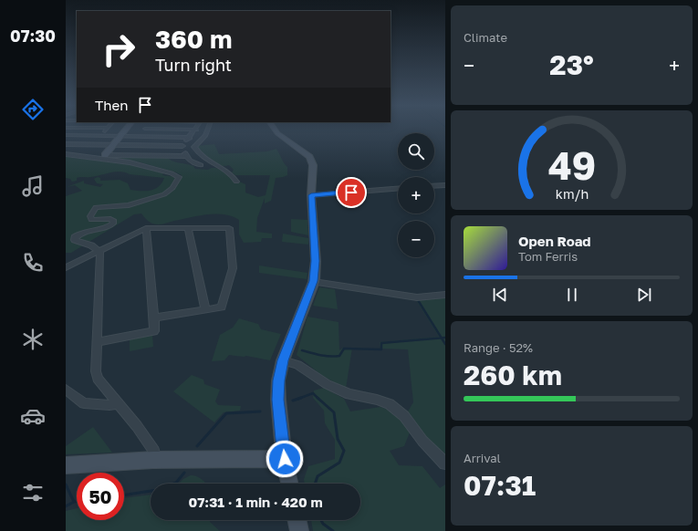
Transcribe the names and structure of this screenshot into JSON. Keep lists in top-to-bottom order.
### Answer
{
  "page": {
    "tabs": "07:30",
    "tile": [
      "Climate",
      ["Range · 52%", "260 km"],
      ["Arrival", "07:31"]
    ],
    "turn": ["360 m", "Turn right"],
    "heat": ["−", "23°", "+"],
    "then": "Then",
    "map_buttons": ["+", "−"],
    "song": ["Open Road", "Tom Ferris"],
    "limit": "50",
    "trip": "07:31 · 1 min · 420 m",
    "gauge": ["49", "km/h"]
  }
}
